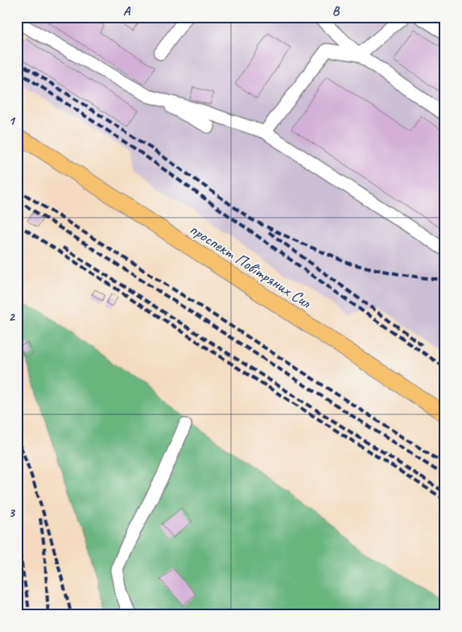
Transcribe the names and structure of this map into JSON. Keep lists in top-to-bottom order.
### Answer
{
  "streets": {
    "main road": ["проспект Повітряних Сил"]
  },
  "grid": {
    "columns": ["A", "B"],
    "rows": ["1", "2", "3"]
  }
}
